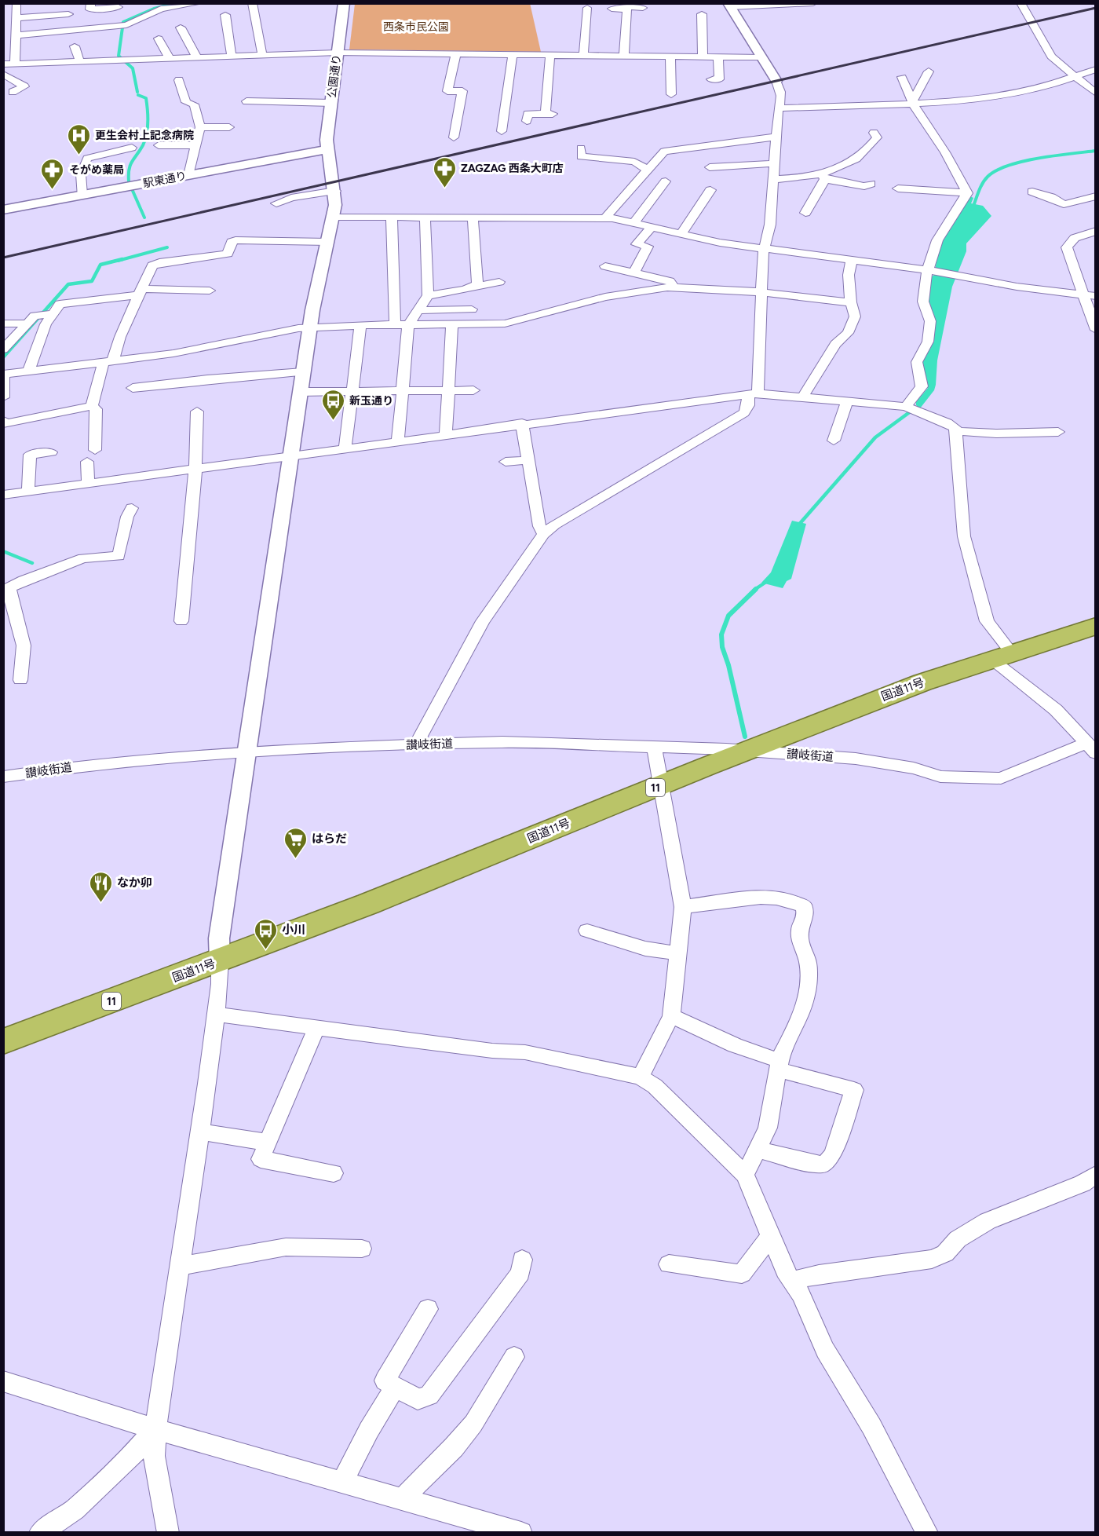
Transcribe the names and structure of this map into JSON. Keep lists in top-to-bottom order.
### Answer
{
  "streets": {
    "highway": ["国道11号", "11"],
    "street": ["公園通り", "駅東通り", "讃岐街道"]
  },
  "crossings": [
    ["公園通り", "駅東通り"],
    ["公園通り", "国道11号"],
    ["公園通り", "讃岐街道"],
    ["国道11号", "讃岐街道"]
  ],
  "parks": ["西条市民公園"],
  "places": {
    "hospital": ["更生会村上記念病院"],
    "pharmacy": ["ZAGZAG 西条大町店", "そがめ薬局"],
    "bus stop": ["新玉通り", "小川"],
    "supermarket": ["はらだ"],
    "restaurant": ["なか卯"]
  }
}
